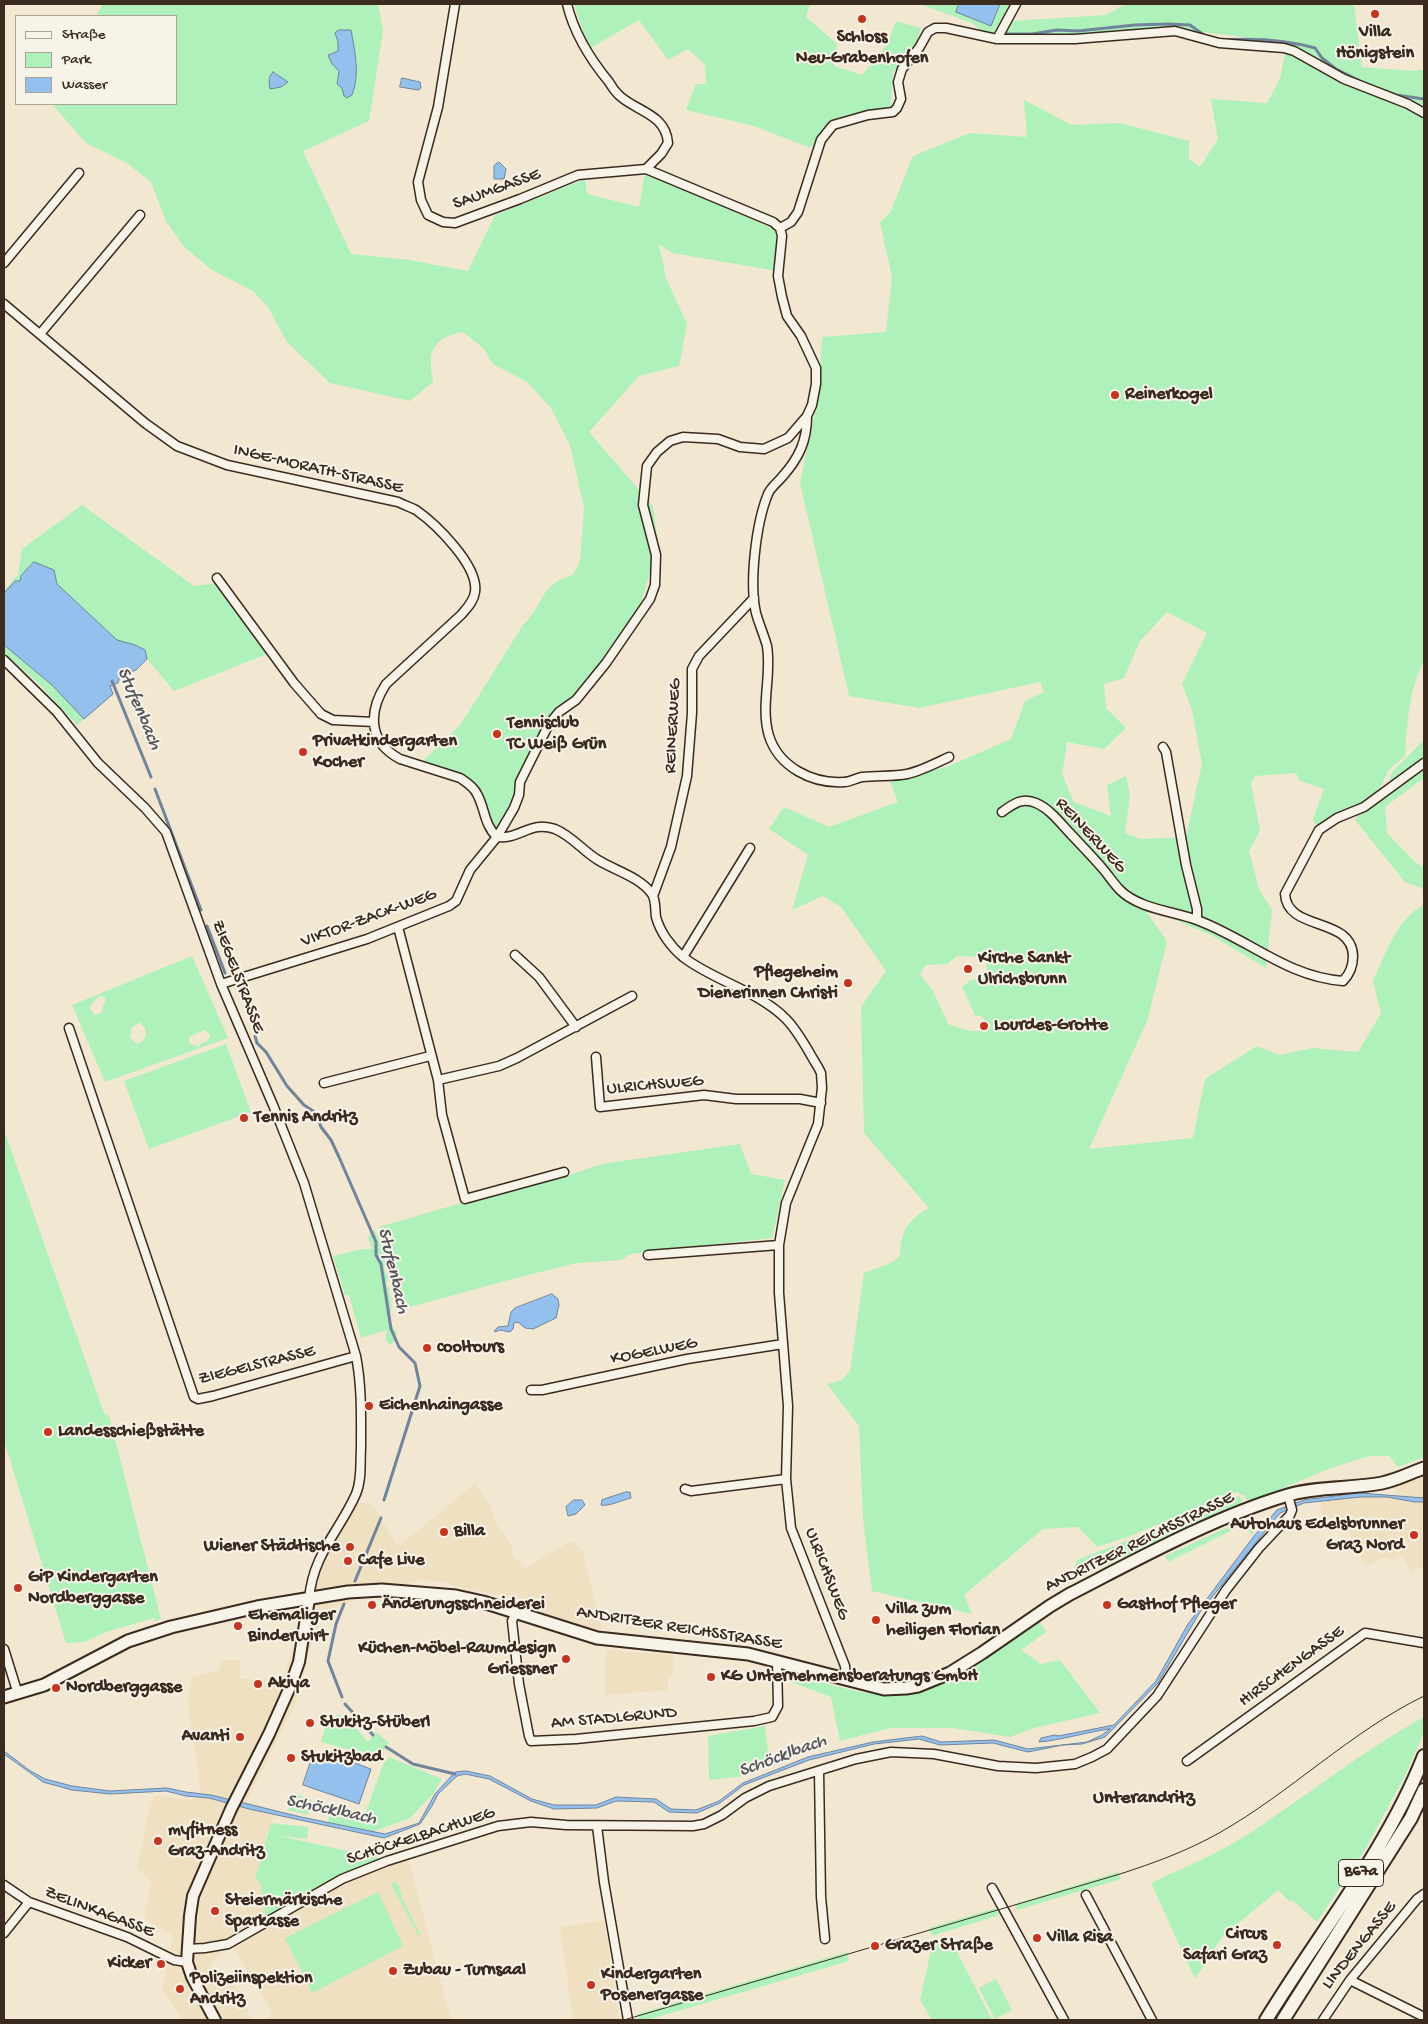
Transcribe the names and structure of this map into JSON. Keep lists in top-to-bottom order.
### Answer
{
  "streets": {
    "main road": ["ANDRITZER REICHSSTRASSE", "B67a"],
    "street": [
      "SAUMGASSE",
      "INGE-MORATH-STRASSE",
      "REINERWEG",
      "VIKTOR-ZACK-WEG",
      "ZIEGELSTRASSE",
      "ULRICHSWEG",
      "KOGELWEG",
      "HIRSCHENGASSE",
      "AM STADLGRUND",
      "SCHÖCKELBACHWEG",
      "ZELINKAGASSE",
      "LINDENGASSE"
    ]
  },
  "crossings": [
    ["SAUMGASSE", "VIKTOR-ZACK-WEG"],
    ["INGE-MORATH-STRASSE", "VIKTOR-ZACK-WEG"],
    ["REINERWEG", "ULRICHSWEG"],
    ["VIKTOR-ZACK-WEG", "ZIEGELSTRASSE"],
    ["ZIEGELSTRASSE", "ANDRITZER REICHSSTRASSE"],
    ["ULRICHSWEG", "KOGELWEG"],
    ["ULRICHSWEG", "ANDRITZER REICHSSTRASSE"],
    ["ANDRITZER REICHSSTRASSE", "AM STADLGRUND"],
    ["ANDRITZER REICHSSTRASSE", "SCHÖCKELBACHWEG"]
  ],
  "districts": ["Unterandritz"],
  "water": ["Stufenbach", "Schöcklbach"],
  "places": [
    "Villa Hönigstein",
    "Schloss Neu-Grabenhofen",
    "Reinerkogel",
    "Tennisclub TC Weiß Grün",
    "Privatkindergarten Kocher",
    "Kirche Sankt Ulrichsbrunn",
    "Pflegeheim Dienerinnen Christi",
    "Lourdes-Grotte",
    "Tennis Andritz",
    "cooltours",
    "Eichenhaingasse",
    "Landesschießstätte",
    "Billa",
    "Autohaus Edelsbrunner Graz Nord",
    "Wiener Städtische",
    "Cafe Live",
    "GiP Kindergarten Nordberggasse",
    "Änderungsschneiderei",
    "Gasthof Pfleger",
    "Villa zum heiligen Florian",
    "Ehemaliger Binderwirt",
    "Küchen-Möbel-Raumdesign Griessner",
    "KG Unternehmensberatungs GmbH",
    "Akiya",
    "Nordberggasse",
    "Stukitz-Stüberl",
    "Avanti",
    "Stukitzbad",
    "myfitness Graz-Andritz",
    "Steiermärkische Sparkasse",
    "Villa Risa",
    "Circus Safari Graz",
    "Grazer Straße",
    "Kicker",
    "Zubau - Turnsaal",
    "Kindergarten Posenergasse",
    "Polizeiinspektion Andritz"
  ],
  "legend": ["Straße", "Park", "Wasser"]
}
